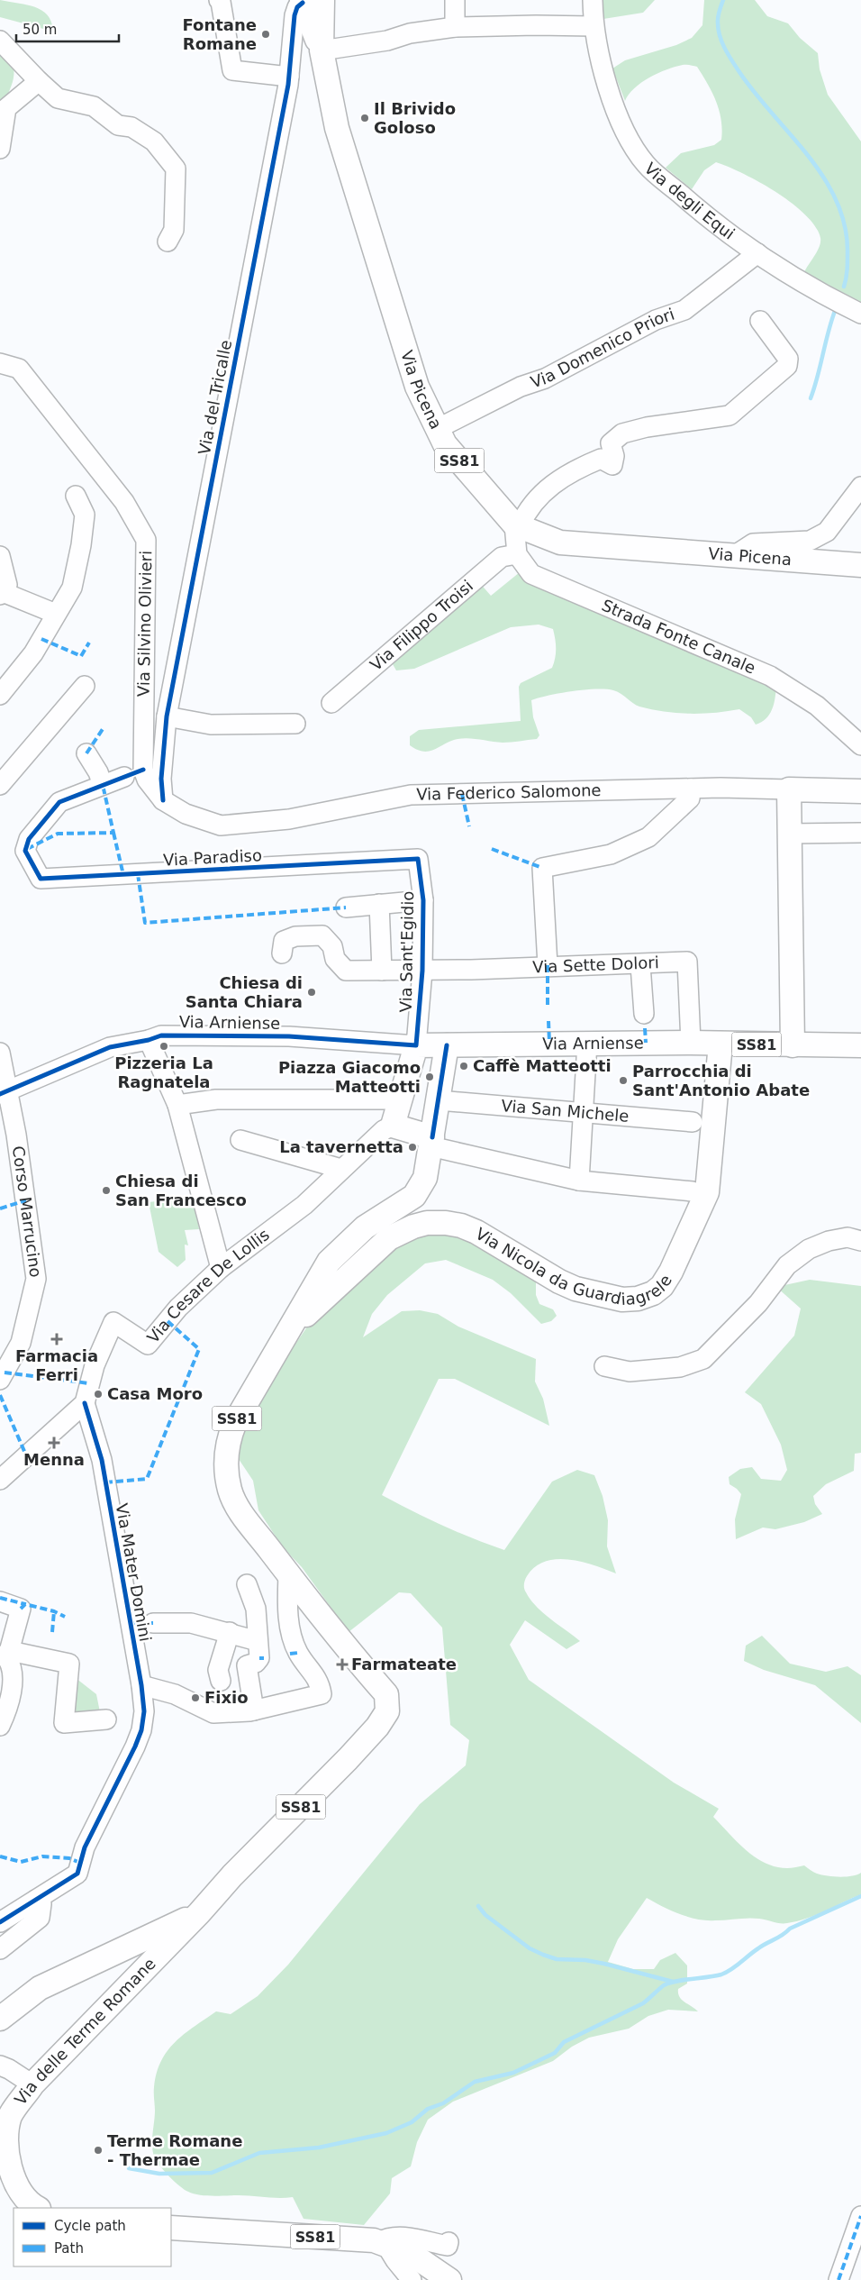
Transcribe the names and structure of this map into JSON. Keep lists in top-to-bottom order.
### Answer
{
  "streets": {
    "main road": [
      "Via Picena",
      "SS81",
      "Via Federico Salomone",
      "Via Arniense",
      "Via Nicola da Guardiagrele",
      "Via delle Terme Romane"
    ],
    "street": [
      "Via degli Equi",
      "Via Domenico Priori",
      "Via del Tricalle",
      "Via Silvino Olivieri",
      "Via Filippo Troisi",
      "Strada Fonte Canale",
      "Via Paradiso",
      "Via Sant'Egidio",
      "Via Sette Dolori",
      "Via San Michele",
      "Corso Marrucino",
      "Via Cesare De Lollis",
      "Via Mater Domini"
    ]
  },
  "crossings": [
    ["Via degli Equi", "Via Domenico Priori"],
    ["Via Domenico Priori", "Via Picena"],
    ["Via Picena", "Via del Tricalle"],
    ["Via del Tricalle", "Via Federico Salomone"],
    ["SS81", "Via Arniense"],
    ["SS81", "Via Nicola da Guardiagrele"],
    ["SS81", "Via delle Terme Romane"],
    ["Via Filippo Troisi", "Strada Fonte Canale"],
    ["Via Paradiso", "Via Sant'Egidio"],
    ["Via Sant'Egidio", "Via Sette Dolori"],
    ["Via Sant'Egidio", "Via Arniense"],
    ["Via Sette Dolori", "Via Arniense"],
    ["Via Arniense", "Corso Marrucino"],
    ["Via Arniense", "Via Nicola da Guardiagrele"],
    ["Via Cesare De Lollis", "Via Mater Domini"]
  ],
  "places": {
    "other": [
      "Fontane Romane",
      "Il Brivido Goloso",
      "Chiesa di Santa Chiara",
      "Pizzeria La Ragnatela",
      "Caffè Matteotti",
      "Piazza Giacomo Matteotti",
      "Parrocchia di Sant'Antonio Abate",
      "La tavernetta",
      "Chiesa di San Francesco",
      "Casa Moro",
      "Fixio",
      "Terme Romane - Thermae"
    ],
    "health": ["Farmacia Ferri", "Menna", "Farmateate"]
  },
  "legend": ["Cycle path", "Path"],
  "scale_bar": "50 m"
}
